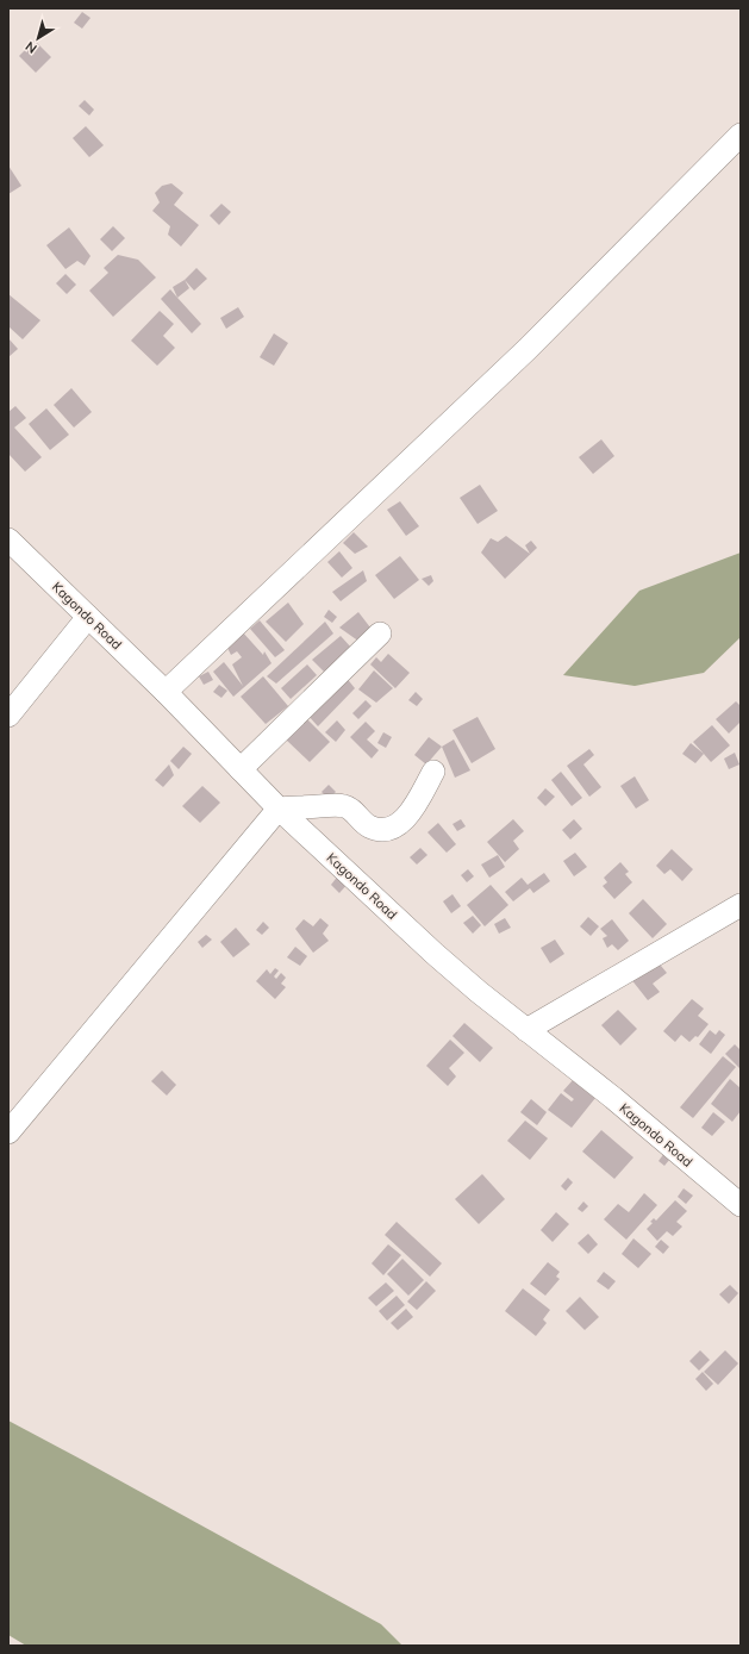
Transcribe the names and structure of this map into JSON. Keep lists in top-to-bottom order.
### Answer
{
  "streets": {
    "street": ["Kagondo Road"]
  },
  "north": "bottom left"
}
